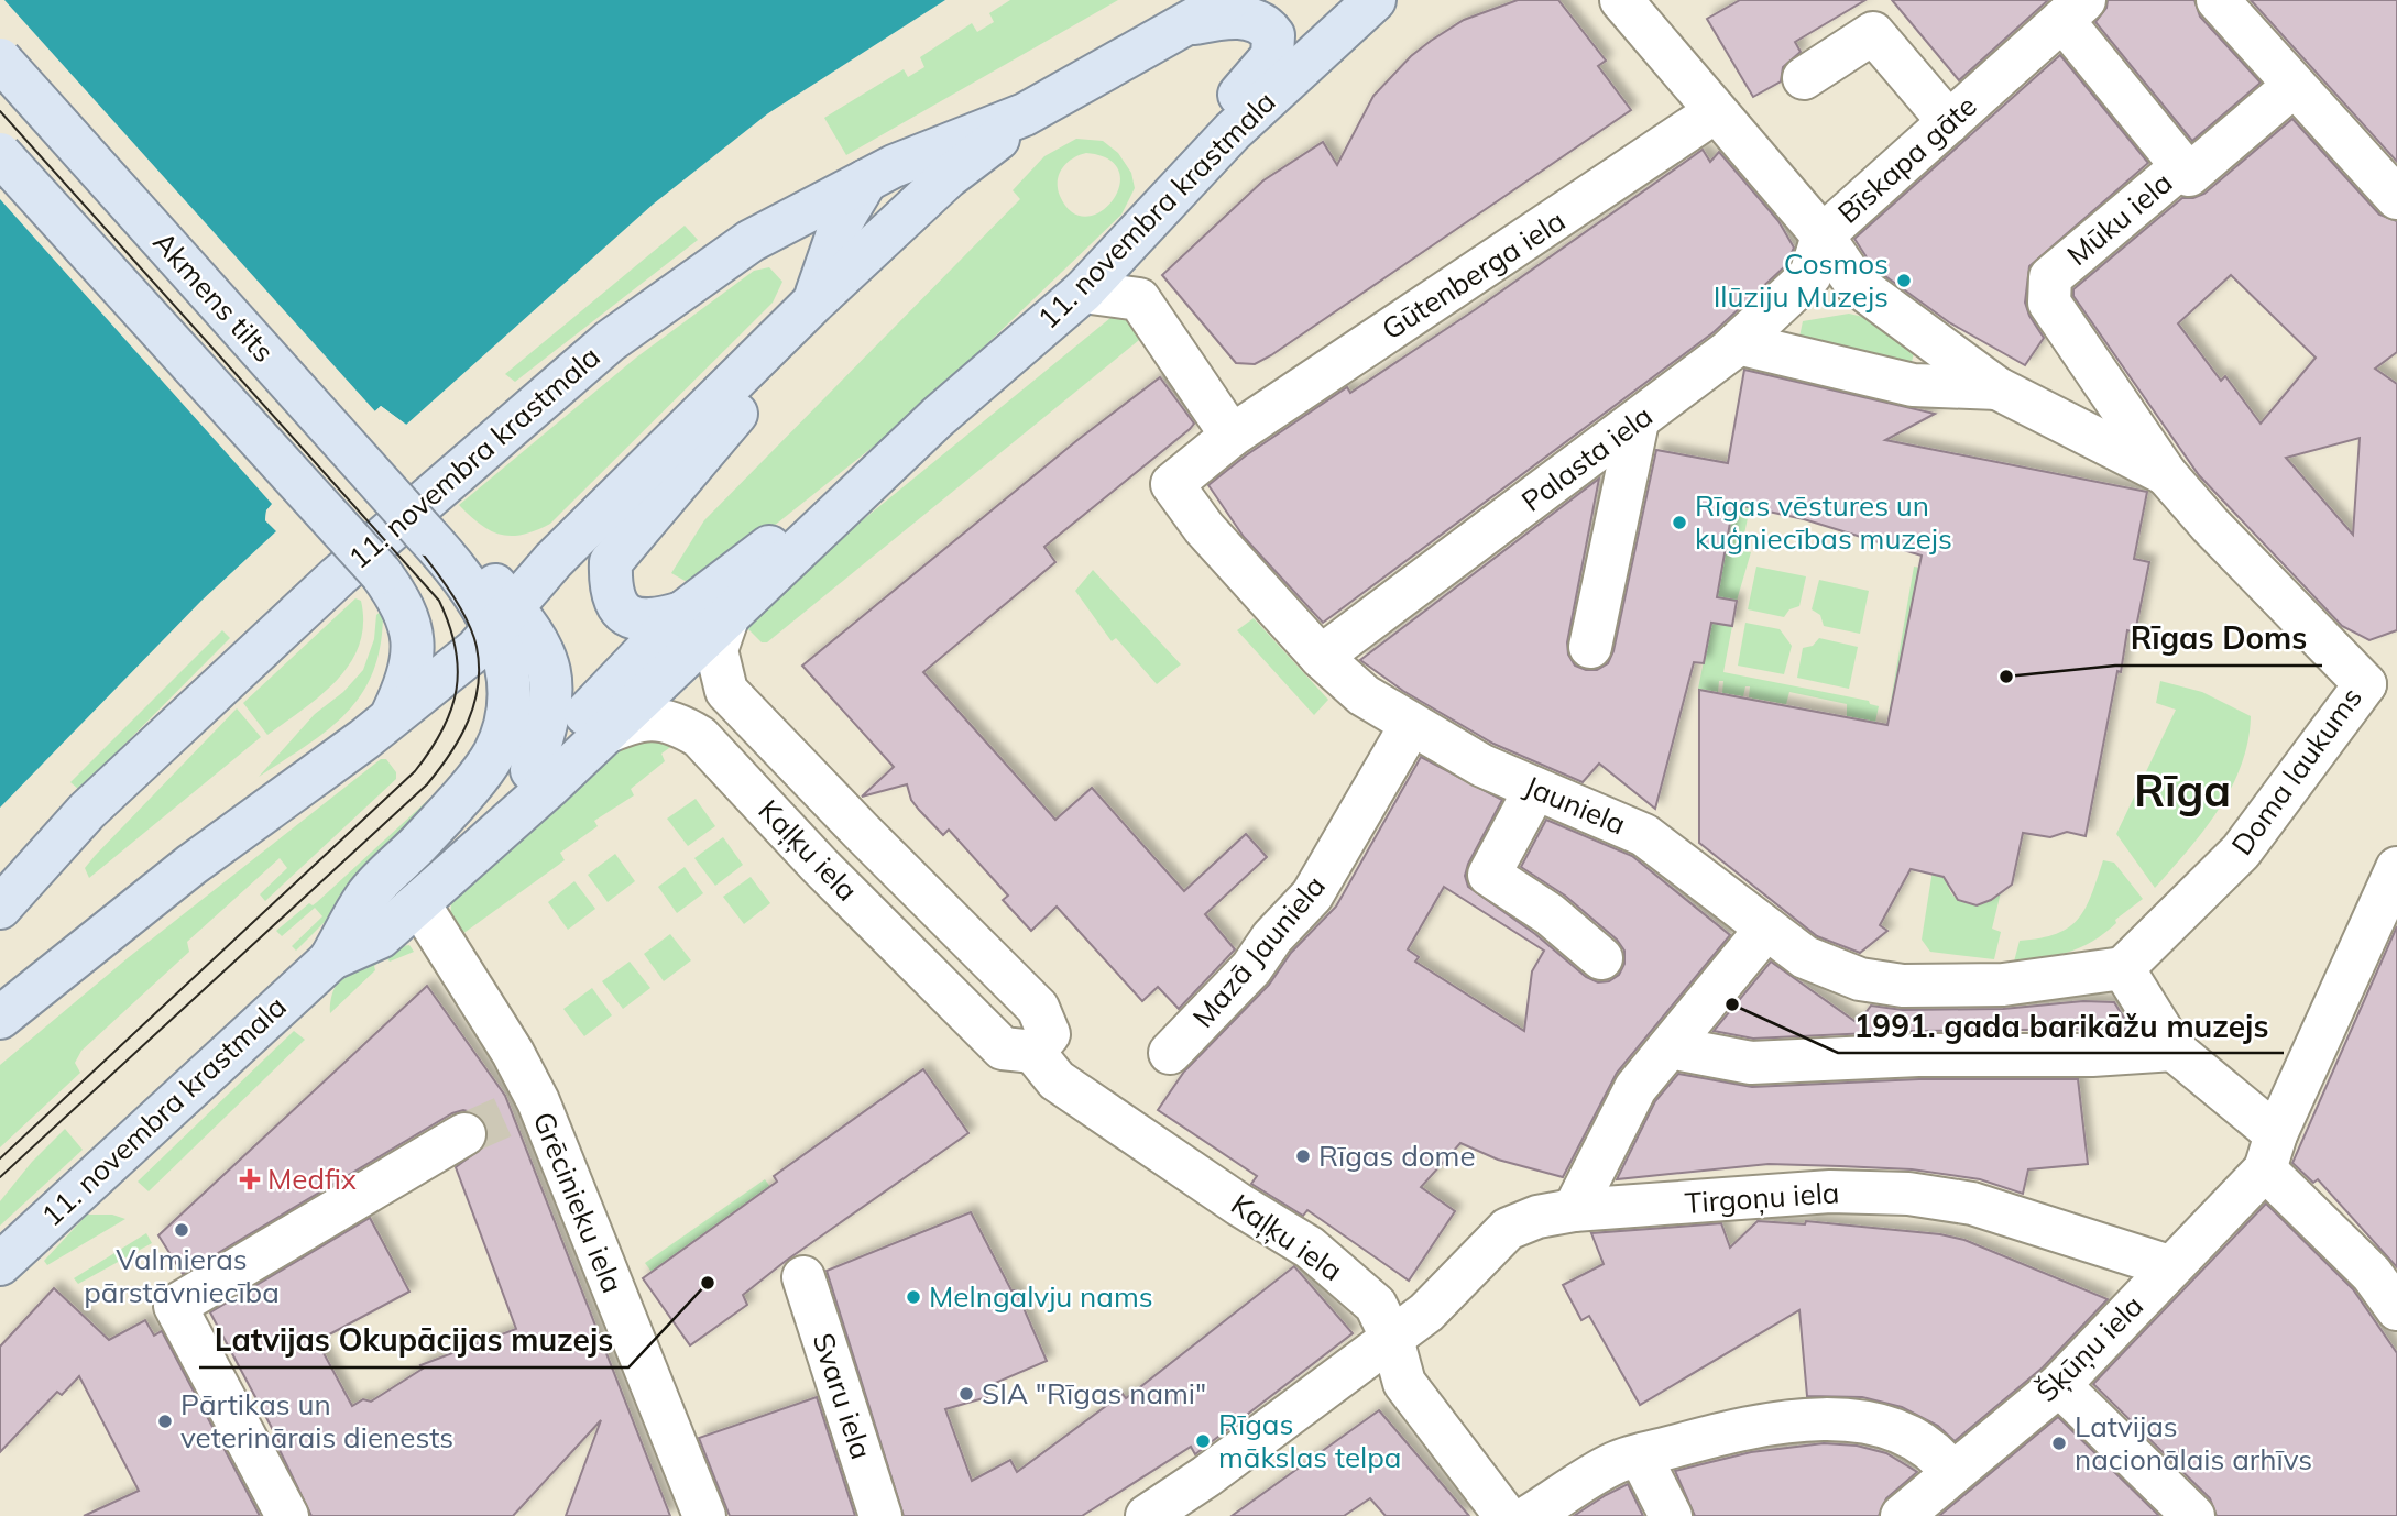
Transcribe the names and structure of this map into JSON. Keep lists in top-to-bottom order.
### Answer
{
  "streets": {
    "main road": ["11. novembra krastmala", "Akmens tilts"],
    "street": [
      "Bīskapa gāte",
      "Mūku iela",
      "Gūtenberga iela",
      "Palasta iela",
      "Doma laukums",
      "Jauniela",
      "Kaļķu iela",
      "Mazā Jauniela",
      "Tirgoņu iela",
      "Grēcinieku iela",
      "Šķūņu iela",
      "Svaru iela"
    ]
  },
  "crossings": [
    ["Bīskapa gāte", "Gūtenberga iela"],
    ["Bīskapa gāte", "Palasta iela"],
    ["11. novembra krastmala", "Akmens tilts"],
    ["11. novembra krastmala", "Kaļķu iela"],
    ["11. novembra krastmala", "Grēcinieku iela"],
    ["Mūku iela", "Doma laukums"],
    ["Gūtenberga iela", "Jauniela"],
    ["Palasta iela", "Jauniela"],
    ["Doma laukums", "Jauniela"],
    ["Jauniela", "Mazā Jauniela"],
    ["Kaļķu iela", "Tirgoņu iela"],
    ["Tirgoņu iela", "Šķūņu iela"]
  ],
  "districts": ["Rīga"],
  "places": {
    "other": [
      "Cosmos Ilūziju Muzejs",
      "Rīgas vēstures un kuģniecības muzejs",
      "Rīgas Doms",
      "1991. gada barikāžu muzejs",
      "Rīgas dome",
      "Valmieras pārstāvniecība",
      "Latvijas Okupācijas muzejs",
      "Melngalvju nams",
      "SIA \"Rīgas nami\"",
      "Pārtikas un veterinārais dienests",
      "Rīgas mākslas telpa",
      "Latvijas nacionālais arhīvs"
    ],
    "health": ["Medfix"]
  }
}
